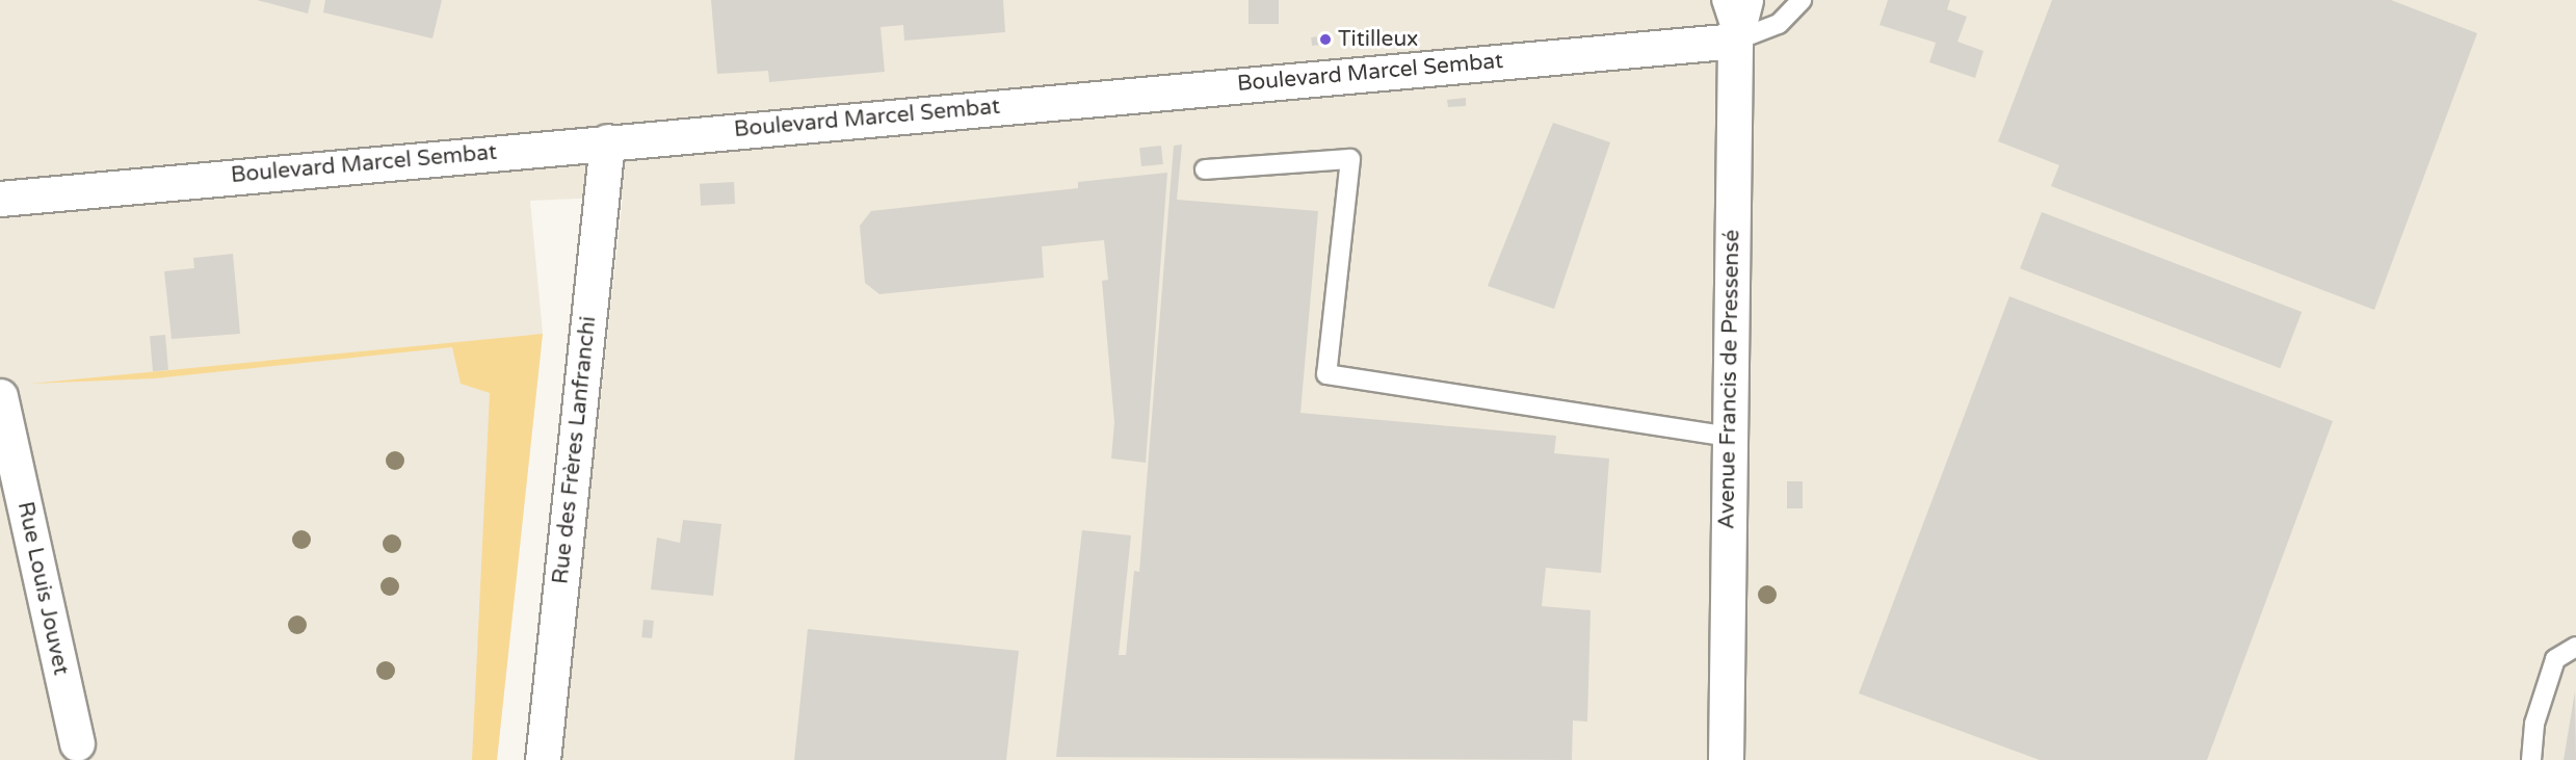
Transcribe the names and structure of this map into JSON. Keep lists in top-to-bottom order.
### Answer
{
  "streets": {
    "street": [
      "Boulevard Marcel Sembat",
      "Avenue Francis de Pressensé",
      "Rue des Frères Lanfranchi",
      "Rue Louis Jouvet"
    ]
  },
  "crossings": [
    ["Boulevard Marcel Sembat", "Avenue Francis de Pressensé"],
    ["Boulevard Marcel Sembat", "Rue des Frères Lanfranchi"]
  ],
  "places": ["Titilleux"]
}
